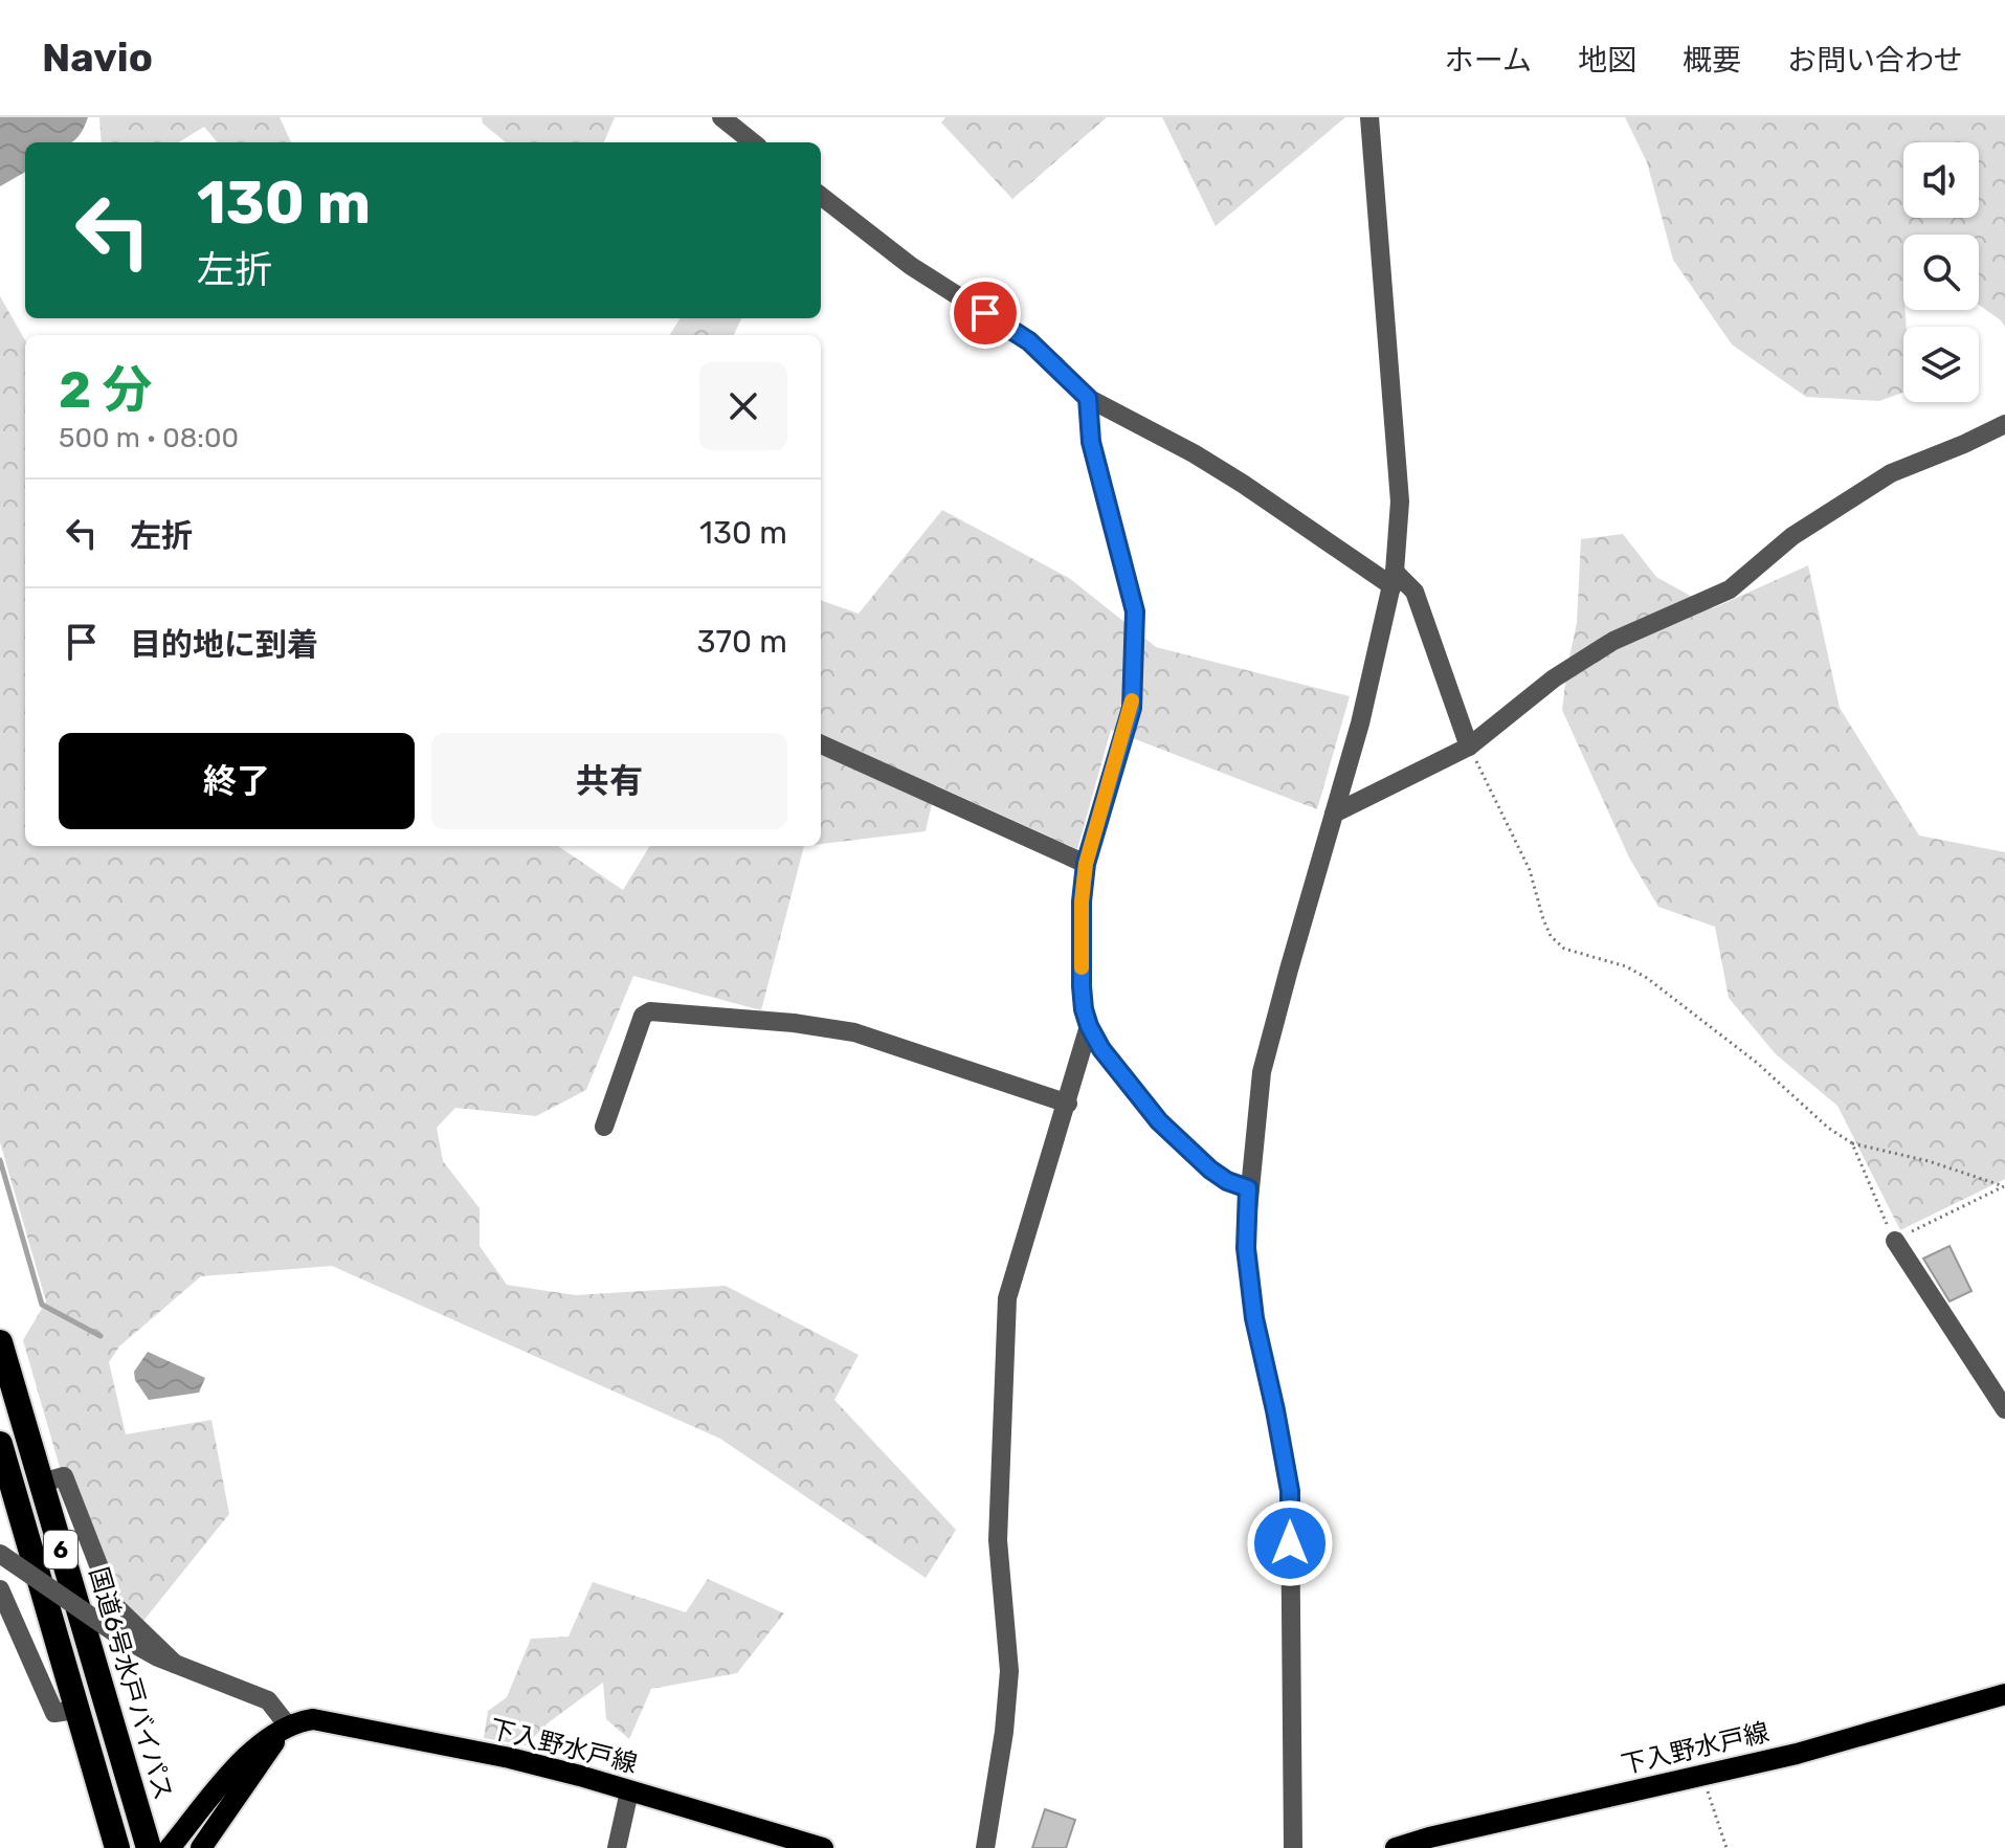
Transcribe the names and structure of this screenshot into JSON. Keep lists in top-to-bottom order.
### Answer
{
  "streets": {
    "highway": ["6", "国道6号水戸バイパス"],
    "main road": ["下入野水戸線"]
  },
  "page": {
    "header": "Navio",
    "nav": [
      "ホーム",
      "地図",
      "概要",
      "お問い合わせ"
    ],
    "turn": ["130 m", "左折"],
    "heading": ["2 分", "500 m · 08:00"],
    "list": [
      {
        "name": "左折",
        "value": "130 m"
      },
      {
        "name": "目的地に到着",
        "value": "370 m"
      }
    ],
    "buttons": ["終了", "共有"]
  }
}
